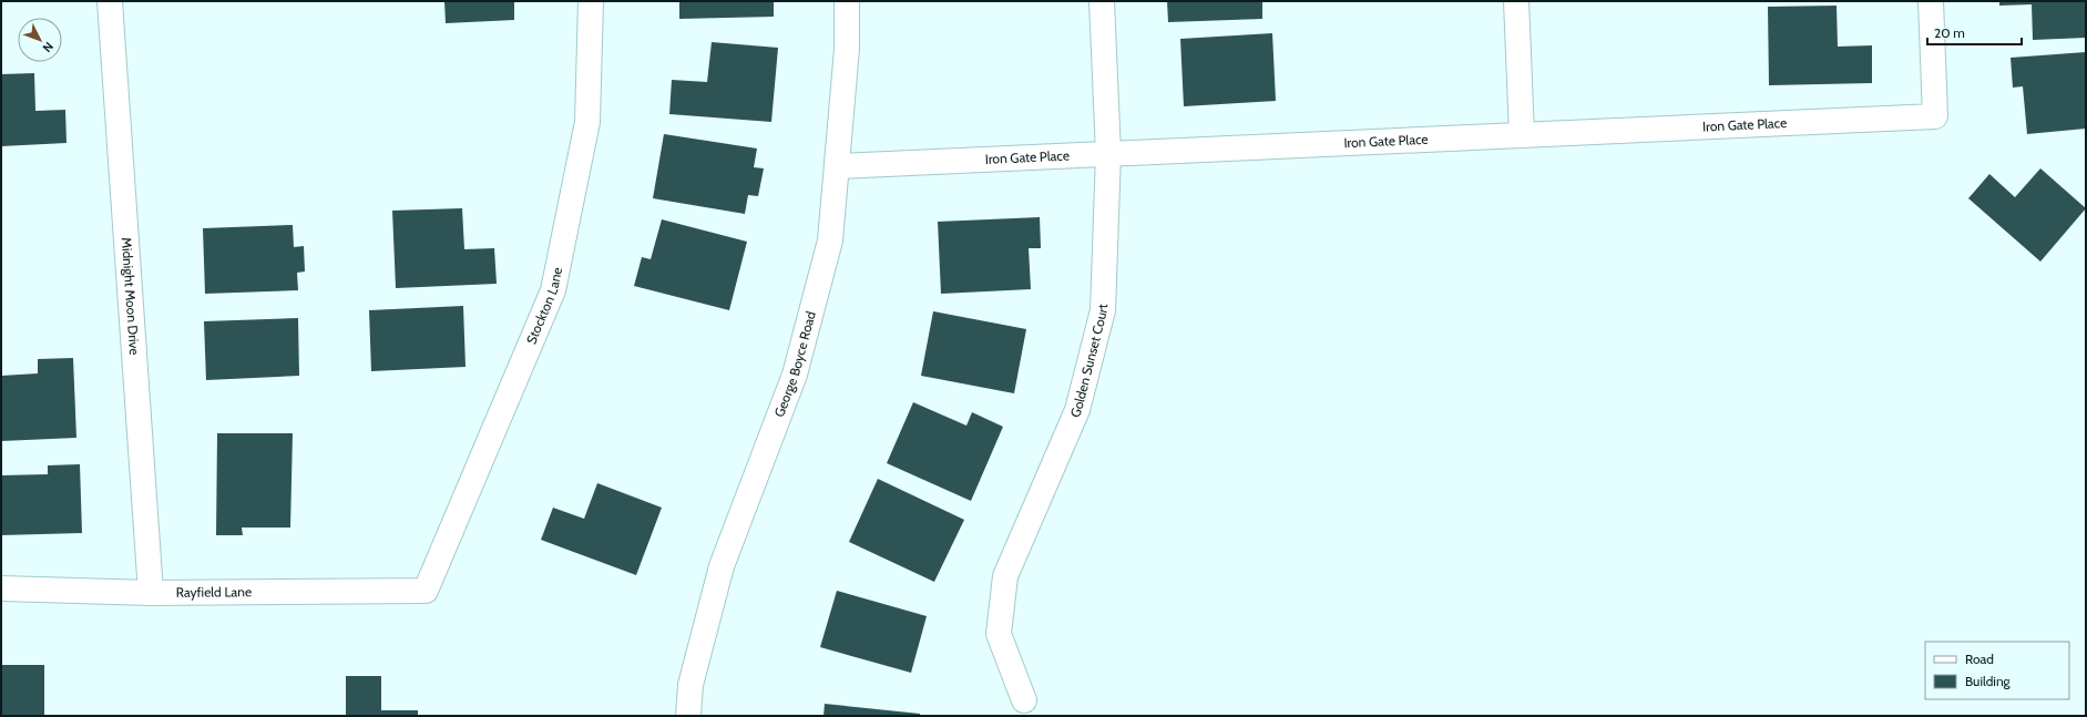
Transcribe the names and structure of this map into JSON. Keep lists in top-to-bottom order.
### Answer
{
  "streets": {
    "street": [
      "Iron Gate Place",
      "Midnight Moon Drive",
      "Stockton Lane",
      "Golden Sunset Court",
      "George Boyce Road",
      "Rayfield Lane"
    ]
  },
  "crossings": [
    ["Iron Gate Place", "Golden Sunset Court"],
    ["Iron Gate Place", "George Boyce Road"],
    ["Midnight Moon Drive", "Rayfield Lane"],
    ["Stockton Lane", "Rayfield Lane"]
  ],
  "legend": ["Road", "Building"],
  "scale_bar": "20 m",
  "north": "bottom right"
}
